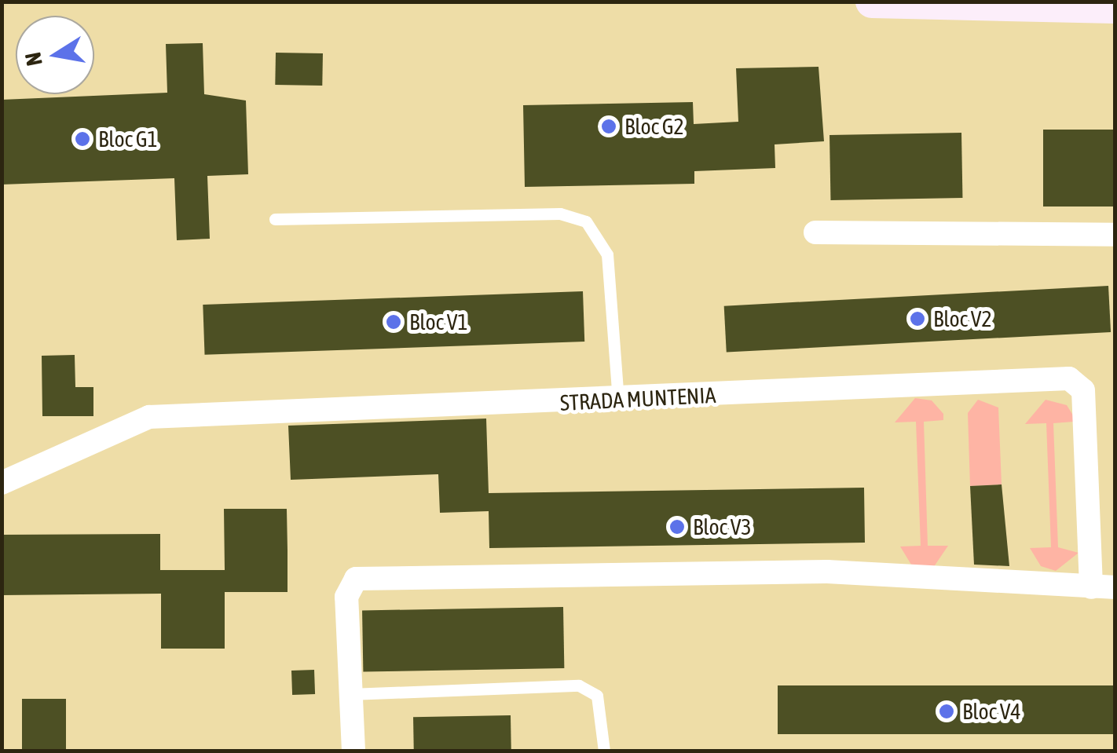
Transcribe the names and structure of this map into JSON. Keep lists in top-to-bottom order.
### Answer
{
  "streets": {
    "street": ["STRADA MUNTENIA"]
  },
  "places": [
    "Bloc G2",
    "Bloc G1",
    "Bloc V2",
    "Bloc V1",
    "Bloc V3",
    "Bloc V4"
  ],
  "north": "left"
}
